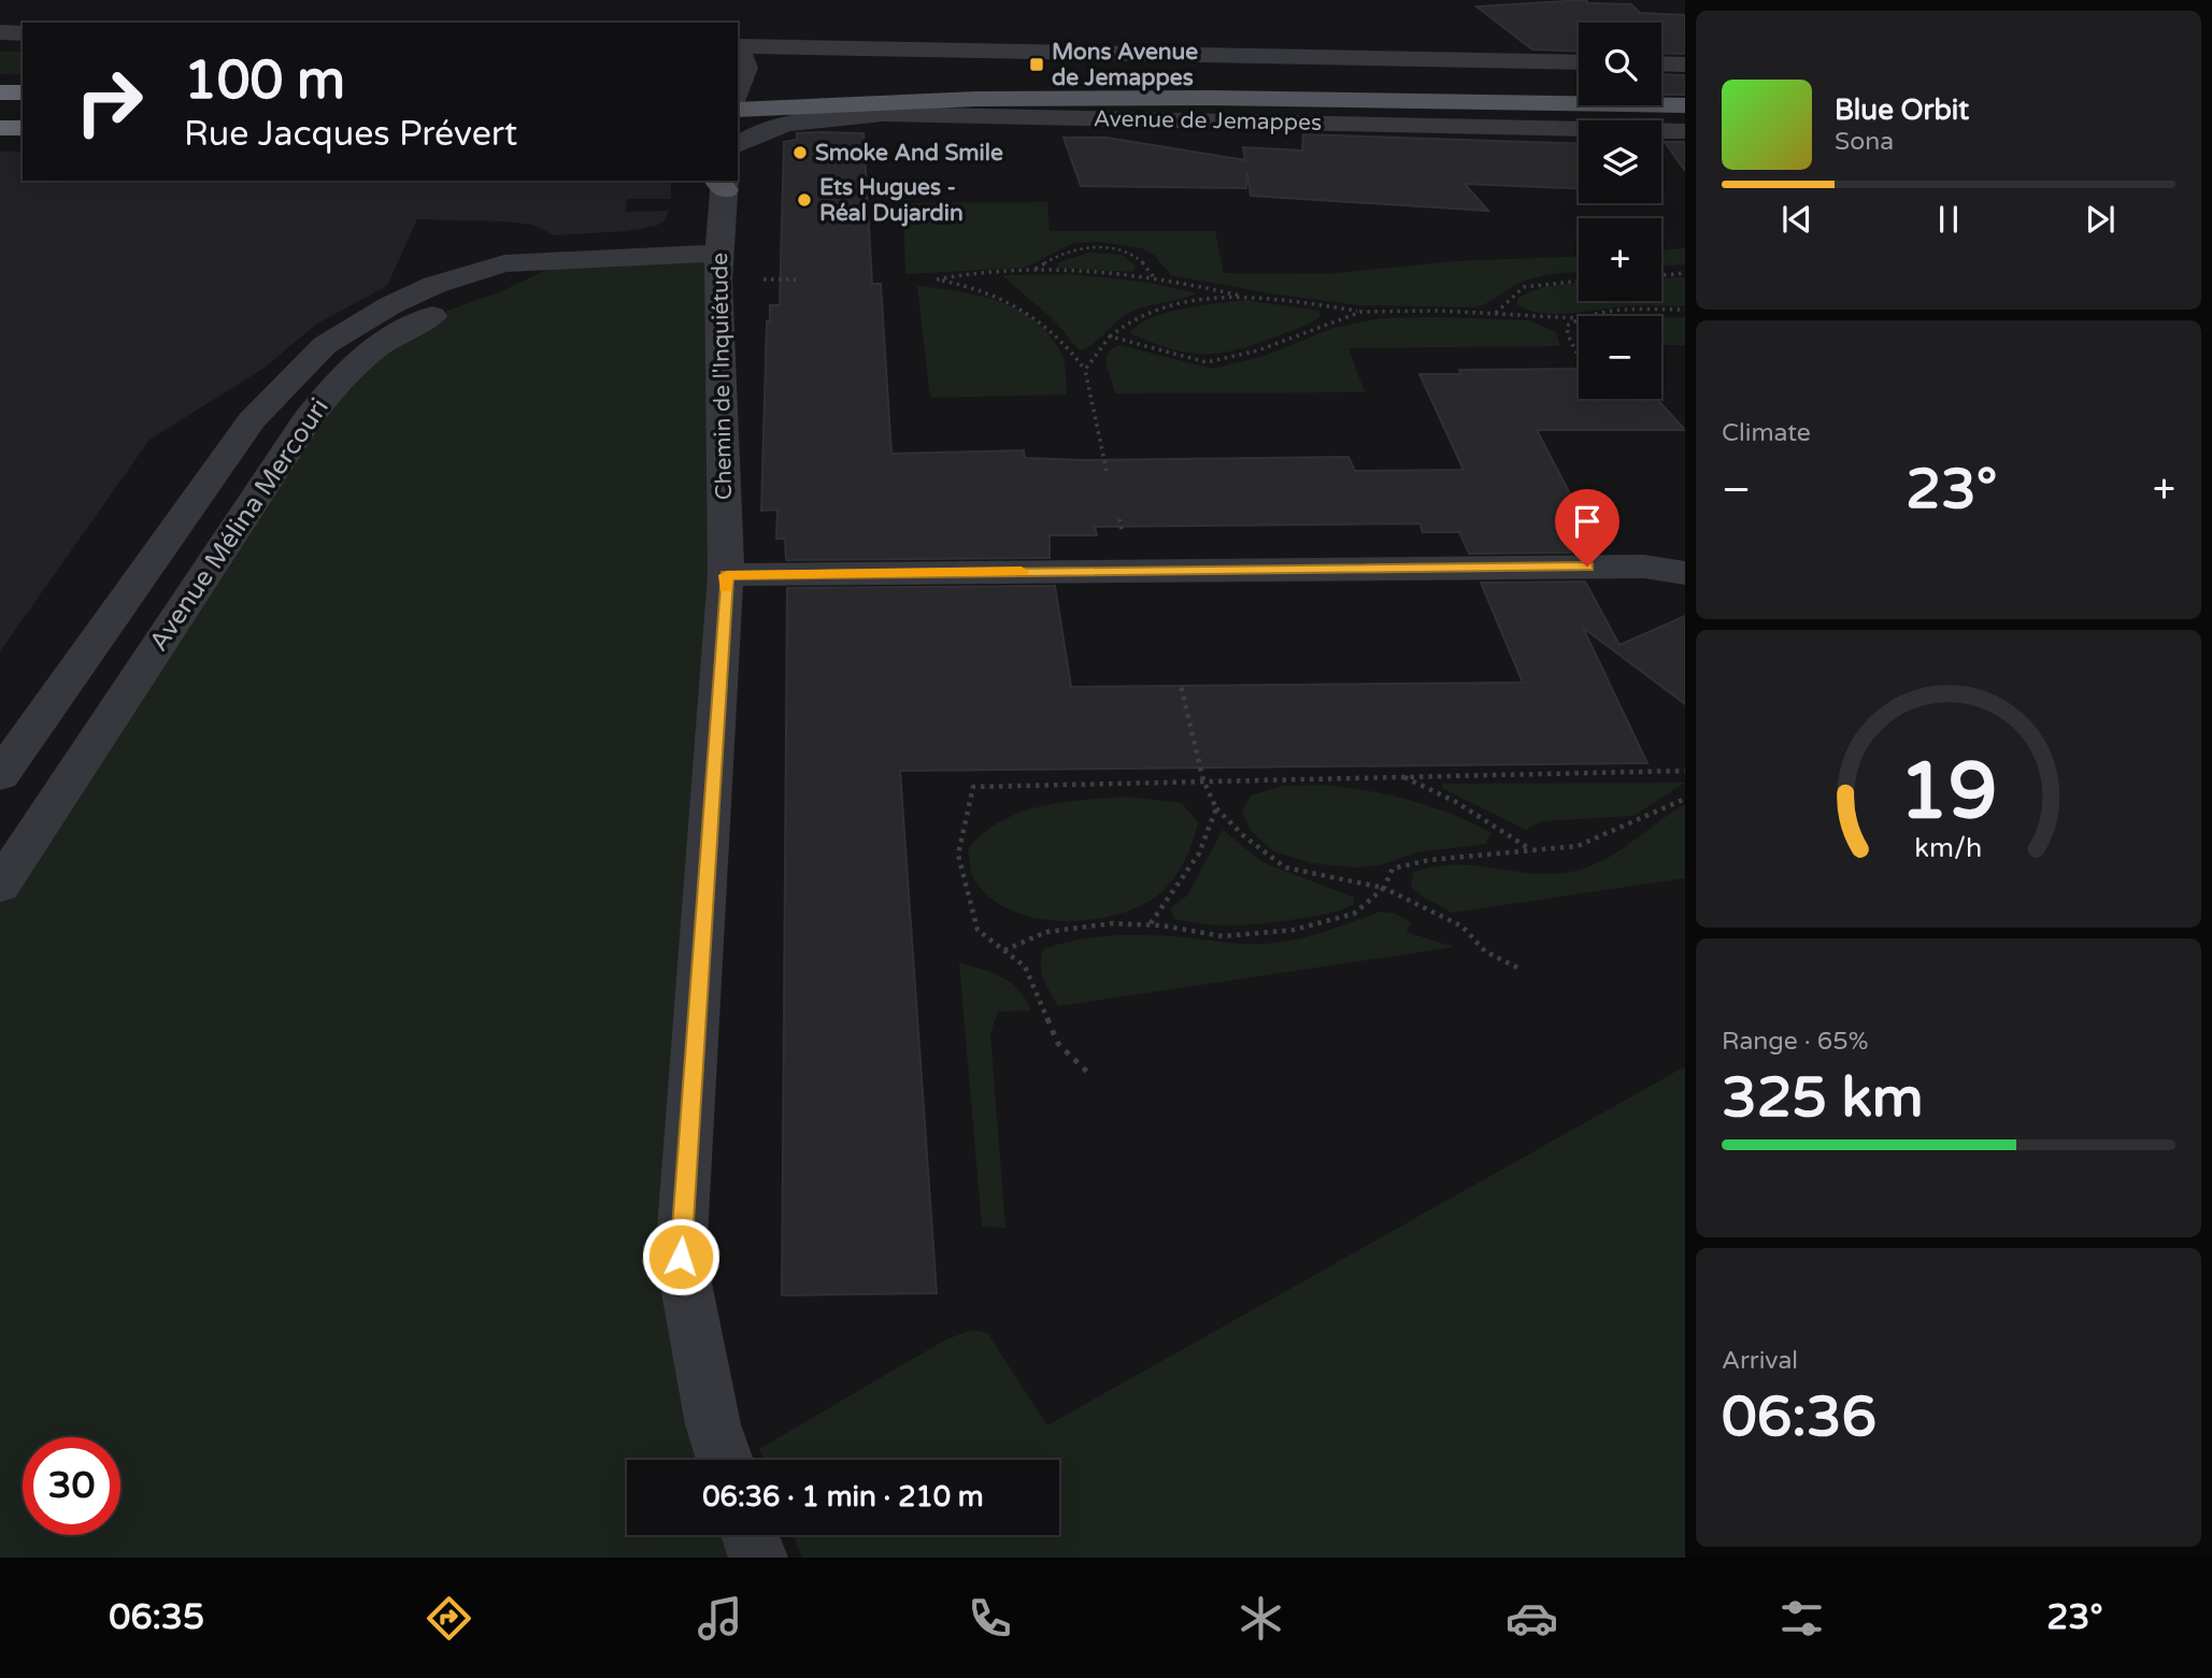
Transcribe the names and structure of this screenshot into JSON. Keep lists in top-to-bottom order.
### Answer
{
  "streets": {
    "main road": ["Avenue de Jemappes"],
    "street": ["Chemin de l'Inquiétude", "Avenue Mélina Mercouri"]
  },
  "crossings": [
    ["Chemin de l'Inquiétude", "Avenue Mélina Mercouri"]
  ],
  "places": {
    "transit": ["Mons Avenue de Jemappes"],
    "other": ["Smoke And Smile", "Ets Hugues - Réal Dujardin"]
  },
  "page": {
    "map_buttons": ["+", "−"],
    "turn": ["100 m", "Rue Jacques Prévert"],
    "song": ["Blue Orbit", "Sona"],
    "tile": [
      "Climate",
      ["Range · 65%", "325 km"],
      ["Arrival", "06:36"]
    ],
    "heat": ["−", "23°", "+"],
    "limit": "30",
    "trip": "06:36 · 1 min · 210 m",
    "tabs": ["06:35", "23°"],
    "gauge": ["19", "km/h"]
  }
}
